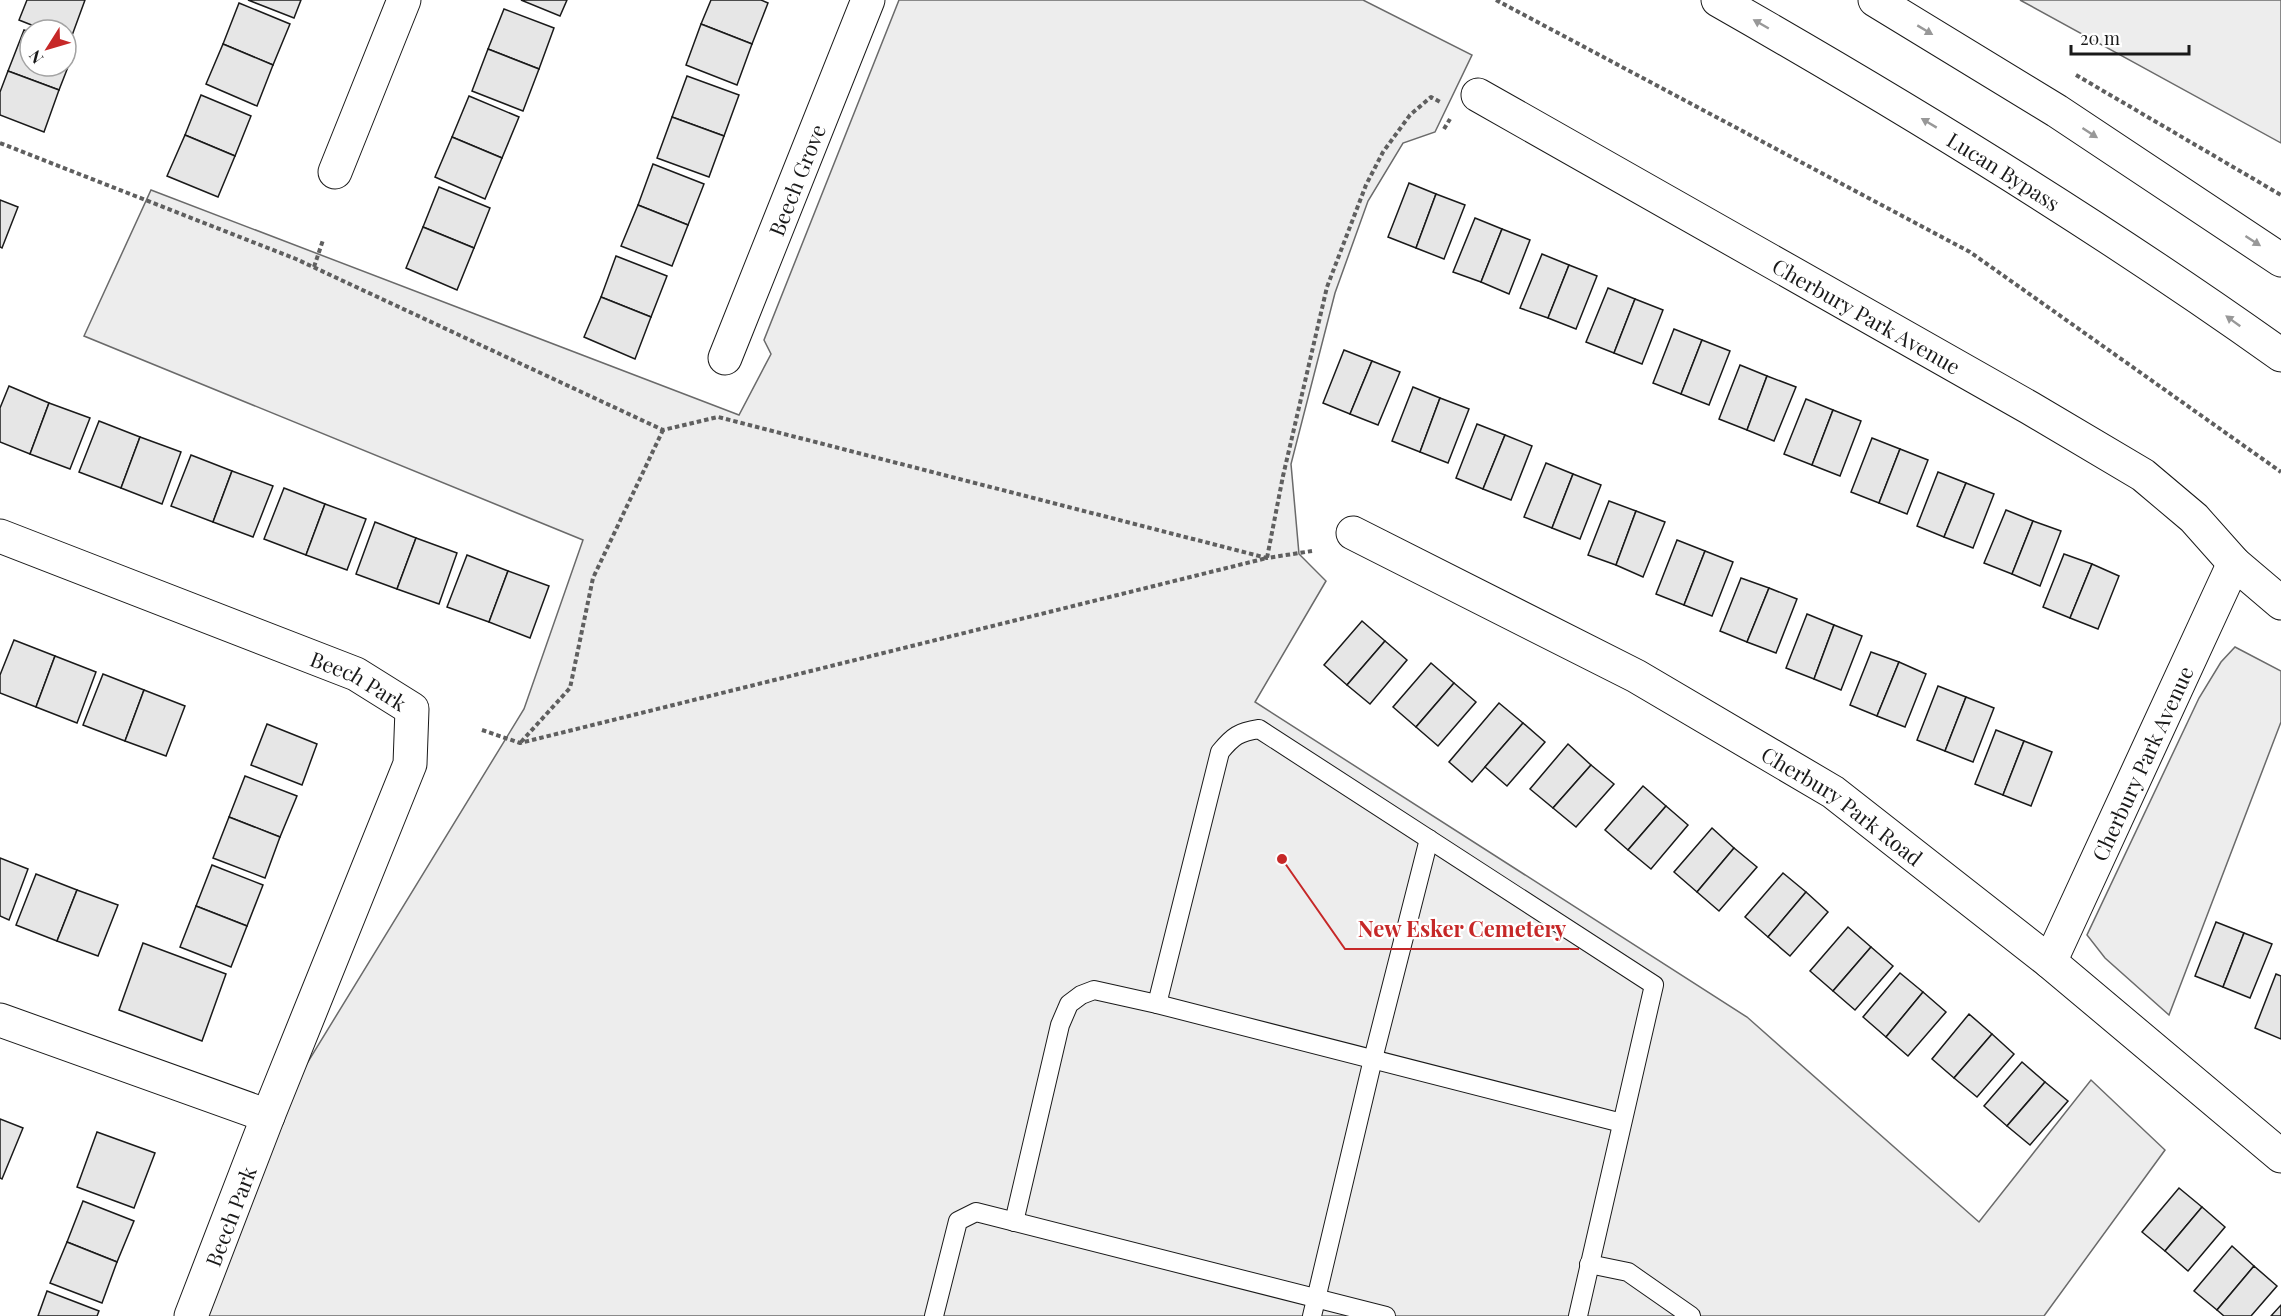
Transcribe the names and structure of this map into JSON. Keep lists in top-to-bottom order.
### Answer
{
  "streets": {
    "main road": [
      "Lucan Bypass",
      "Beech Grove",
      "Cherbury Park Avenue",
      "Beech Park",
      "Cherbury Park Road"
    ]
  },
  "crossings": [
    ["Cherbury Park Avenue", "Cherbury Park Road"]
  ],
  "places": ["New Esker Cemetery"],
  "scale_bar": "20 m",
  "north": "bottom left"
}
